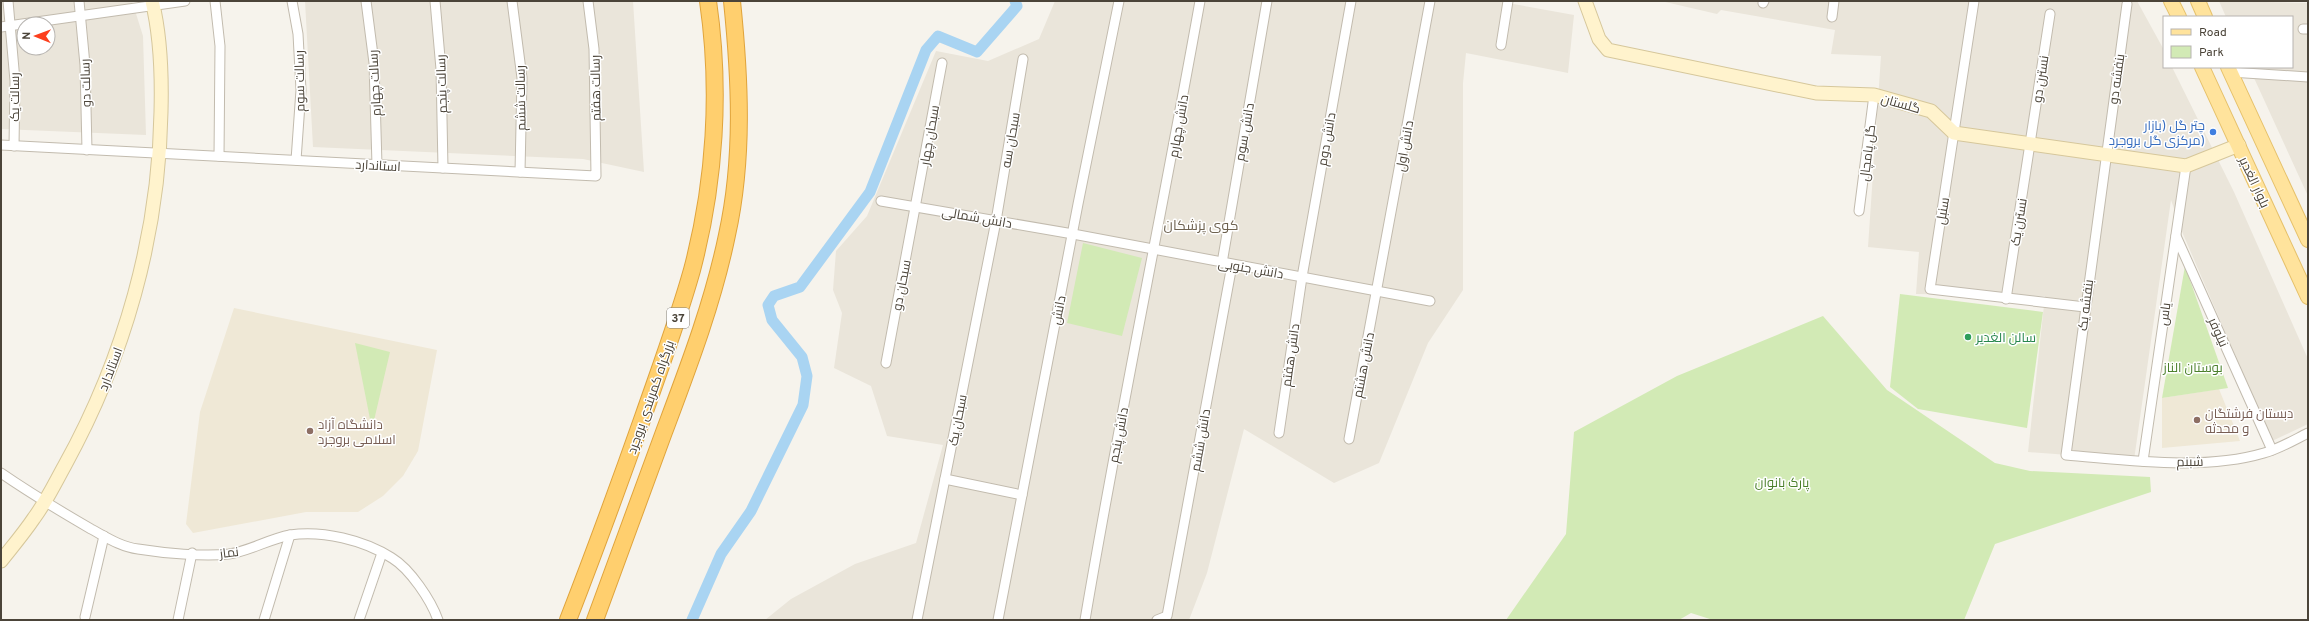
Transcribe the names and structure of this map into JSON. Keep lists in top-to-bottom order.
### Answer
{
  "streets": {
    "highway": ["37", "بزرگراه کمربندی بروجرد"],
    "main road": ["بلوار الغدیر"],
    "street": [
      "نسترن دو",
      "بنفشه دو",
      "رسالت سوم",
      "رسالت دو",
      "رسالت چهارم",
      "رسالت پنجم",
      "رسالت هفتم",
      "رسالت یک",
      "رسالت ششم",
      "گلستان",
      "دانش چهارم",
      "دانش سوم",
      "سبحان چهار",
      "دانش دوم",
      "سبحان سه",
      "دانش اول",
      "گل پامچال",
      "استاندارد",
      "سنبل",
      "دانش شمالی",
      "نسترن یک",
      "دانش جنوبی",
      "سبحان دو",
      "بنفشه یک",
      "دانش",
      "یاس",
      "نیلوفر",
      "دانش هفتم",
      "دانش هشتم",
      "سبحان یک",
      "دانش پنجم",
      "دانش ششم",
      "شبنم",
      "نماز"
    ]
  },
  "crossings": [
    ["نسترن دو", "نسترن یک"],
    ["بنفشه دو", "بنفشه یک"],
    ["رسالت سوم", "استاندارد"],
    ["رسالت دو", "استاندارد"],
    ["رسالت چهارم", "استاندارد"],
    ["رسالت پنجم", "استاندارد"],
    ["رسالت هفتم", "استاندارد"],
    ["رسالت یک", "استاندارد"],
    ["رسالت ششم", "استاندارد"],
    ["گلستان", "گل پامچال"],
    ["گلستان", "سنبل"],
    ["دانش چهارم", "دانش جنوبی"],
    ["دانش چهارم", "دانش پنجم"],
    ["دانش سوم", "دانش جنوبی"],
    ["سبحان چهار", "دانش شمالی"],
    ["سبحان چهار", "سبحان دو"],
    ["دانش دوم", "دانش جنوبی"],
    ["دانش دوم", "دانش هفتم"],
    ["سبحان سه", "دانش شمالی"],
    ["سبحان سه", "سبحان یک"],
    ["دانش اول", "دانش جنوبی"],
    ["دانش اول", "دانش هشتم"],
    ["استاندارد", "نماز"],
    ["سنبل", "نسترن یک"],
    ["دانش شمالی", "دانش جنوبی"],
    ["دانش شمالی", "سبحان دو"],
    ["دانش شمالی", "دانش"],
    ["دانش شمالی", "سبحان یک"],
    ["دانش جنوبی", "دانش"],
    ["دانش جنوبی", "دانش هفتم"],
    ["دانش جنوبی", "دانش هشتم"],
    ["دانش جنوبی", "دانش پنجم"],
    ["دانش جنوبی", "دانش ششم"],
    ["بنفشه یک", "شبنم"],
    ["یاس", "نیلوفر"],
    ["یاس", "شبنم"],
    ["نیلوفر", "شبنم"]
  ],
  "districts": ["کوی پزشکان"],
  "parks": ["بوستان الناز", "پارک بانوان"],
  "places": [
    "چتر گل (بازار مرکزی گل بروجرد)",
    "سالن الغدیر",
    "دبستان فرشتگان و محدثه",
    "دانشگاه آزاد اسلامی بروجرد"
  ],
  "legend": ["Road", "Park"],
  "north": "left"
}
